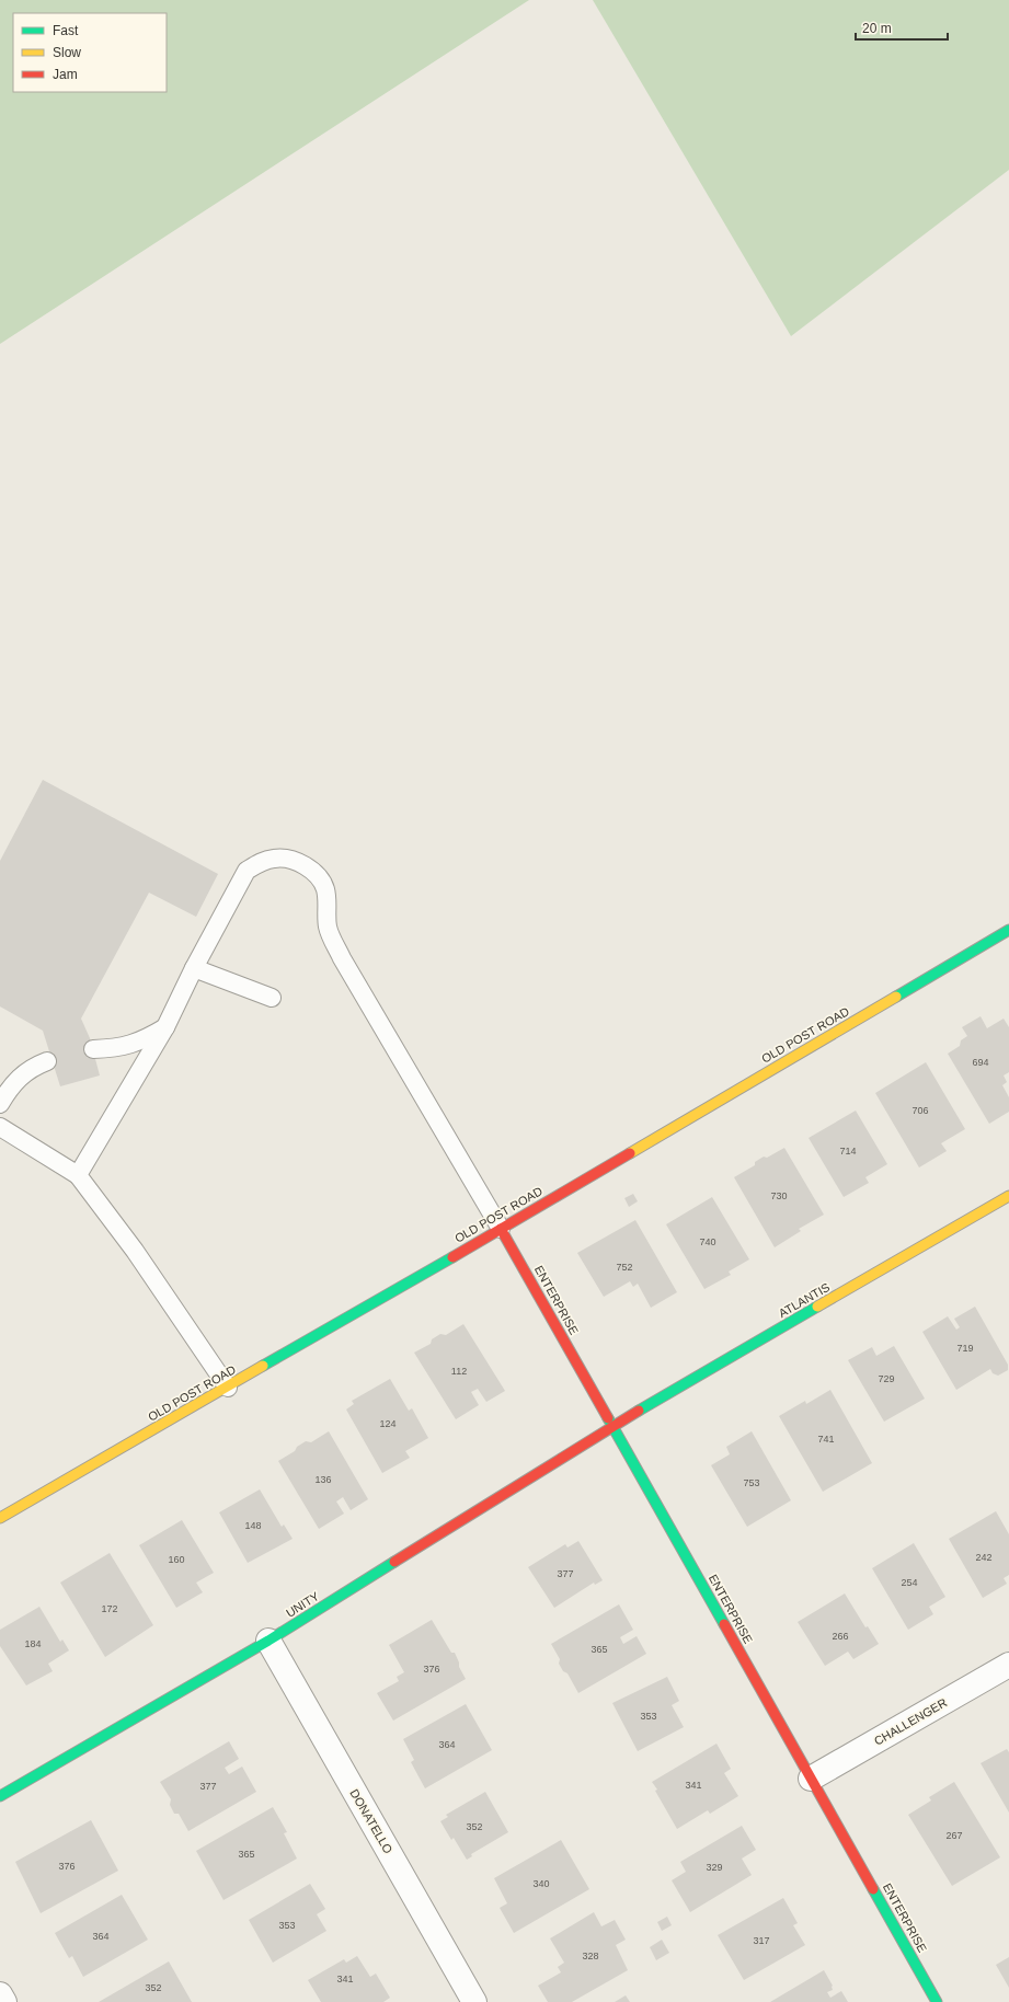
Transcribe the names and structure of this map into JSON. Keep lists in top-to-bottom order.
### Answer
{
  "streets": {
    "street": [
      "OLD POST ROAD",
      "ENTERPRISE",
      "ATLANTIS",
      "UNITY",
      "CHALLENGER",
      "DONATELLO"
    ]
  },
  "crossings": [
    ["OLD POST ROAD", "ENTERPRISE"],
    ["ENTERPRISE", "ATLANTIS"],
    ["ENTERPRISE", "UNITY"],
    ["ENTERPRISE", "CHALLENGER"],
    ["ATLANTIS", "UNITY"],
    ["UNITY", "DONATELLO"]
  ],
  "house_numbers": [
    "694",
    "706",
    "714",
    "730",
    "740",
    "752",
    "719",
    "112",
    "729",
    "124",
    "741",
    "136",
    "753",
    "148",
    "242",
    "160",
    "377",
    "254",
    "172",
    "266",
    "184",
    "365",
    "376",
    "353",
    "364",
    "341",
    "377",
    "352",
    "267",
    "365",
    "376",
    "329",
    "340",
    "353",
    "364",
    "317",
    "328",
    "341",
    "352"
  ],
  "legend": ["Fast", "Slow", "Jam"],
  "scale_bar": "20 m"
}
